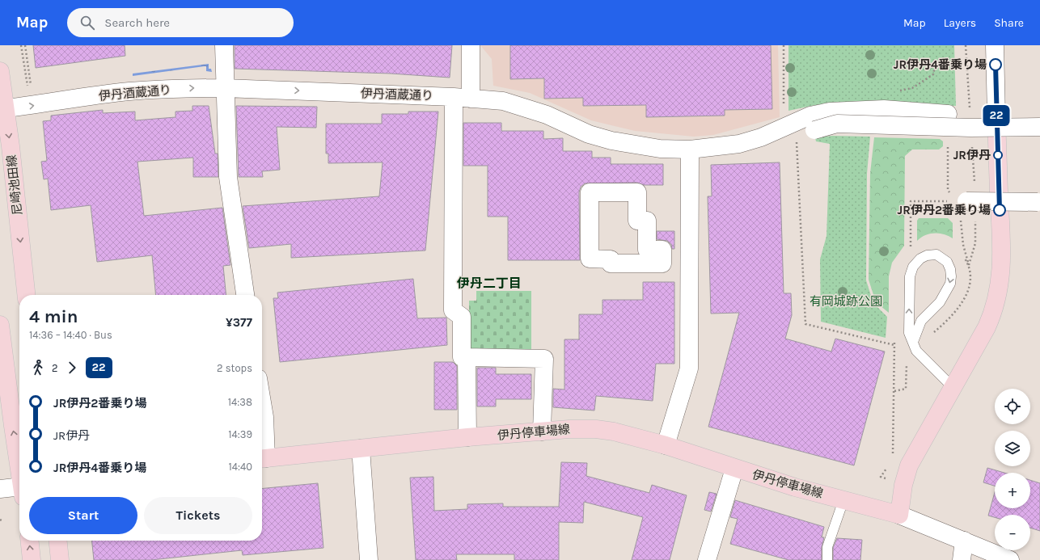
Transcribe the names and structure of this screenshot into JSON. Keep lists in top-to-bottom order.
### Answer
{
  "streets": {
    "main road": ["尼崎池田線", "伊丹停車場線"],
    "street": ["伊丹酒蔵通り"]
  },
  "crossings": [
    ["伊丹酒蔵通り", "尼崎池田線"]
  ],
  "one_way": ["伊丹酒蔵通り", "尼崎池田線"],
  "districts": ["伊丹二丁目"],
  "parks": ["有岡城跡公園"],
  "places": ["JR伊丹4番乗り場", "JR伊丹", "JR伊丹2番乗り場"],
  "lines": ["bus line 22"],
  "page": {
    "header": "Map",
    "search": "Search here",
    "nav": ["Map", "Layers", "Share"],
    "on_map": "22",
    "heading": ["4 min", "14:36 – 14:40 · Bus", "¥377"],
    "legs": ["2", "22", "2 stops"],
    "list": [
      {
        "name": "JR伊丹2番乗り場",
        "value": "14:38"
      },
      {
        "name": "JR伊丹",
        "value": "14:39"
      },
      {
        "name": "JR伊丹4番乗り場",
        "value": "14:40"
      }
    ],
    "map_buttons": ["+", "−"],
    "buttons": ["Start", "Tickets"]
  }
}
